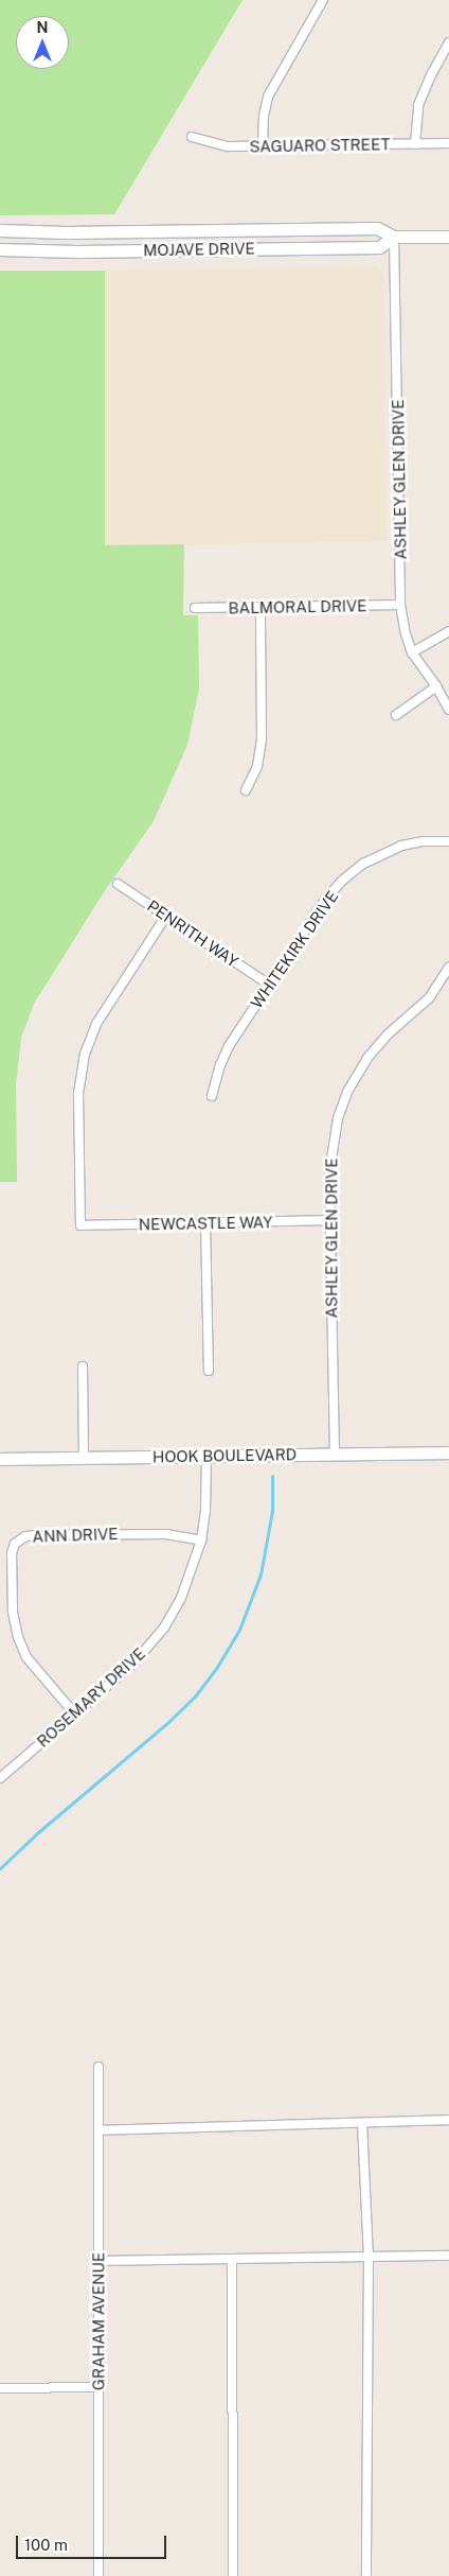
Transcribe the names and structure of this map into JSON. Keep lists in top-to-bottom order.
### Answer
{
  "streets": {
    "main road": ["MOJAVE DRIVE", "HOOK BOULEVARD"],
    "street": [
      "SAGUARO STREET",
      "ASHLEY GLEN DRIVE",
      "BALMORAL DRIVE",
      "PENRITH WAY",
      "WHITEKIRK DRIVE",
      "NEWCASTLE WAY",
      "ANN DRIVE",
      "ROSEMARY DRIVE",
      "GRAHAM AVENUE"
    ]
  },
  "crossings": [
    ["MOJAVE DRIVE", "ASHLEY GLEN DRIVE"],
    ["ASHLEY GLEN DRIVE", "BALMORAL DRIVE"],
    ["ASHLEY GLEN DRIVE", "NEWCASTLE WAY"],
    ["ASHLEY GLEN DRIVE", "HOOK BOULEVARD"],
    ["PENRITH WAY", "WHITEKIRK DRIVE"],
    ["PENRITH WAY", "NEWCASTLE WAY"],
    ["HOOK BOULEVARD", "ROSEMARY DRIVE"],
    ["ANN DRIVE", "ROSEMARY DRIVE"]
  ],
  "scale_bar": "100 m",
  "north": "top"
}
